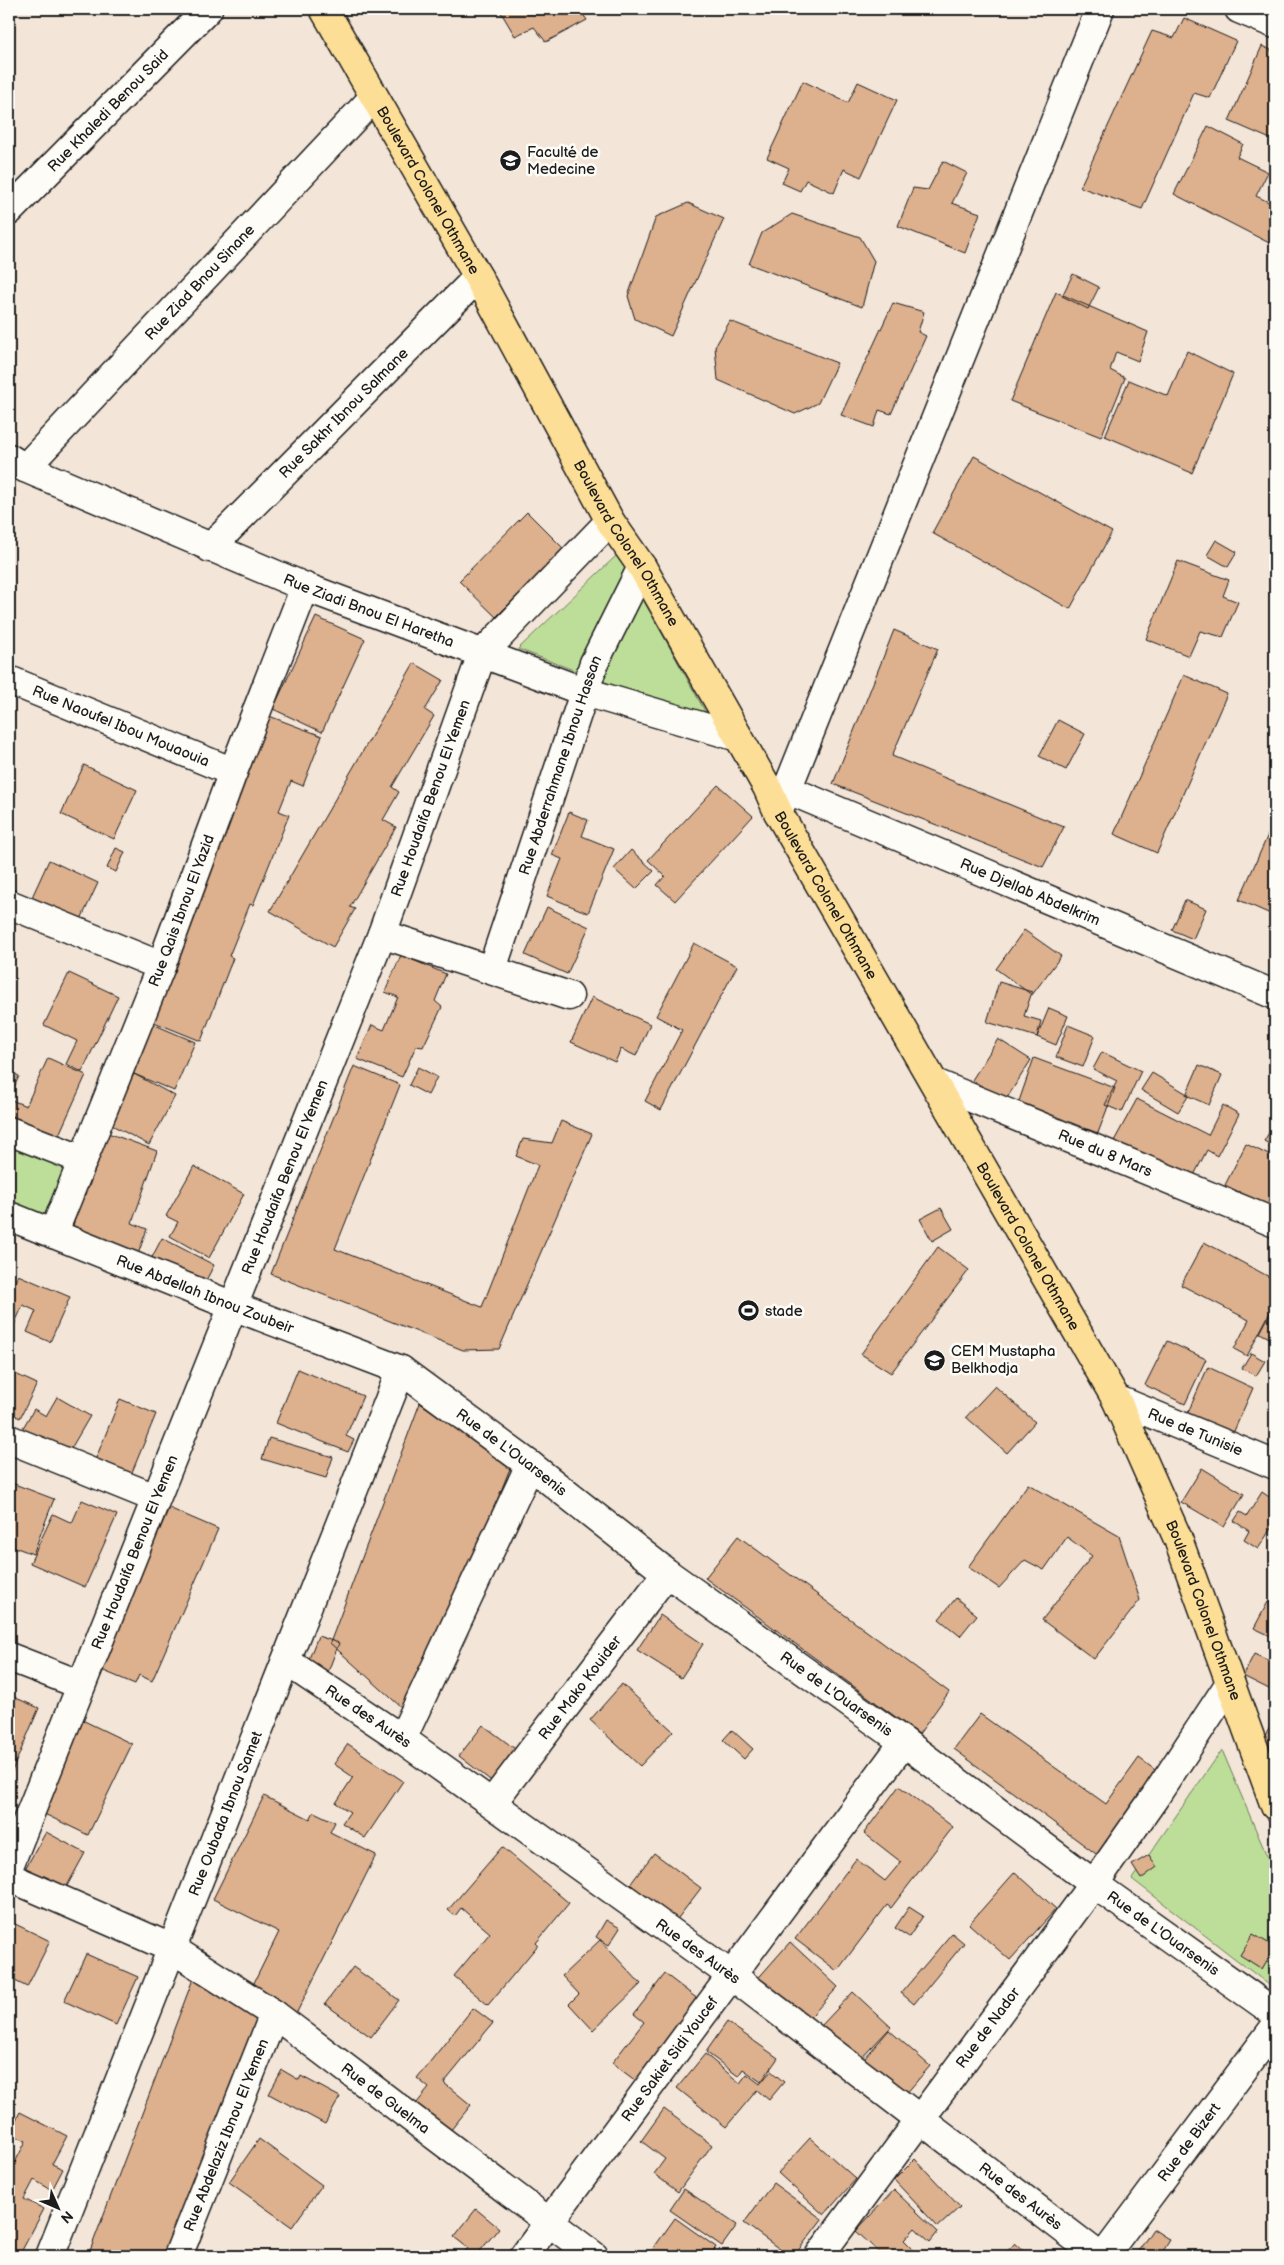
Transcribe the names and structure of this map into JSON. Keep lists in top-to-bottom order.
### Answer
{
  "streets": {
    "main road": ["Boulevard Colonel Othmane"],
    "street": [
      "Rue Khaledi Benou Said",
      "Rue Ziad Bnou Sinane",
      "Rue Sakhr Ibnou Salmane",
      "Rue Ziadi Bnou El Haretha",
      "Rue Naoufel Ibou Mouaouia",
      "Rue Abderrahmane Ibnou Hassan",
      "Rue Houdaifa Benou El Yemen",
      "Rue Djellab Abdelkrim",
      "Rue Qais Ibnou El Yazid",
      "Rue du 8 Mars",
      "Rue Abdellah Ibnou Zoubeir",
      "Rue de Tunisie",
      "Rue de L'Ouarsenis",
      "Rue Mako Kouider",
      "Rue des Aurès",
      "Rue Oubada Ibnou Samet",
      "Rue de Nador",
      "Rue Sakiet Sidi Youcef",
      "Rue de Guelma",
      "Rue Abdelaziz Ibnou El Yemen",
      "Rue de Bizert"
    ]
  },
  "crossings": [
    ["Boulevard Colonel Othmane", "Rue Ziad Bnou Sinane"],
    ["Boulevard Colonel Othmane", "Rue Sakhr Ibnou Salmane"],
    ["Boulevard Colonel Othmane", "Rue Ziadi Bnou El Haretha"],
    ["Boulevard Colonel Othmane", "Rue Abderrahmane Ibnou Hassan"],
    ["Boulevard Colonel Othmane", "Rue Houdaifa Benou El Yemen"],
    ["Boulevard Colonel Othmane", "Rue Djellab Abdelkrim"],
    ["Boulevard Colonel Othmane", "Rue du 8 Mars"],
    ["Boulevard Colonel Othmane", "Rue de Tunisie"],
    ["Boulevard Colonel Othmane", "Rue de Nador"],
    ["Rue Ziad Bnou Sinane", "Rue Ziadi Bnou El Haretha"],
    ["Rue Sakhr Ibnou Salmane", "Rue Ziadi Bnou El Haretha"],
    ["Rue Ziadi Bnou El Haretha", "Rue Abderrahmane Ibnou Hassan"],
    ["Rue Ziadi Bnou El Haretha", "Rue Houdaifa Benou El Yemen"],
    ["Rue Ziadi Bnou El Haretha", "Rue Qais Ibnou El Yazid"],
    ["Rue Naoufel Ibou Mouaouia", "Rue Qais Ibnou El Yazid"],
    ["Rue Houdaifa Benou El Yemen", "Rue Abdellah Ibnou Zoubeir"],
    ["Rue Qais Ibnou El Yazid", "Rue Abdellah Ibnou Zoubeir"],
    ["Rue Abdellah Ibnou Zoubeir", "Rue de L'Ouarsenis"],
    ["Rue Abdellah Ibnou Zoubeir", "Rue Oubada Ibnou Samet"],
    ["Rue de L'Ouarsenis", "Rue Mako Kouider"],
    ["Rue de L'Ouarsenis", "Rue Oubada Ibnou Samet"],
    ["Rue de L'Ouarsenis", "Rue de Nador"],
    ["Rue de L'Ouarsenis", "Rue Sakiet Sidi Youcef"],
    ["Rue Mako Kouider", "Rue des Aurès"],
    ["Rue des Aurès", "Rue Oubada Ibnou Samet"],
    ["Rue des Aurès", "Rue de Nador"],
    ["Rue des Aurès", "Rue Sakiet Sidi Youcef"],
    ["Rue Oubada Ibnou Samet", "Rue de Guelma"],
    ["Rue Sakiet Sidi Youcef", "Rue de Guelma"],
    ["Rue de Guelma", "Rue Abdelaziz Ibnou El Yemen"]
  ],
  "places": {
    "school or university": ["Faculté de Medecine", "CEM Mustapha Belkhodja"],
    "sports": ["stade"]
  },
  "north": "bottom right"
}
